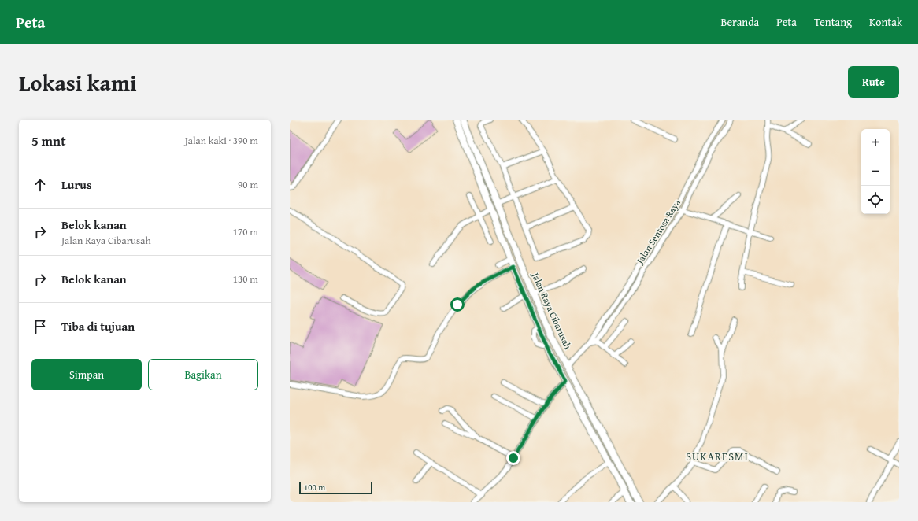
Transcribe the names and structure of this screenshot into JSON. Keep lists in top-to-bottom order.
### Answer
{
  "streets": {
    "main road": ["Jalan Raya Cibarusah"],
    "street": ["Jalan Sentosa Raya"]
  },
  "crossings": [
    ["Jalan Sentosa Raya", "Jalan Raya Cibarusah"]
  ],
  "districts": ["SUKARESMI"],
  "scale_bar": "100 m",
  "page": {
    "header": "Peta",
    "nav": [
      "Beranda",
      "Peta",
      "Tentang",
      "Kontak"
    ],
    "title": "Lokasi kami",
    "buttons": [
      "Rute",
      ["Simpan", "Bagikan"]
    ],
    "heading": ["5 mnt", "Jalan kaki · 390 m"],
    "map_buttons": ["+", "−"],
    "list": [
      ["Lurus", "90 m"],
      ["Belok kanan", "Jalan Raya Cibarusah", "170 m"],
      ["Belok kanan", "130 m"],
      "Tiba di tujuan"
    ],
    "scale": "100 m"
  }
}
